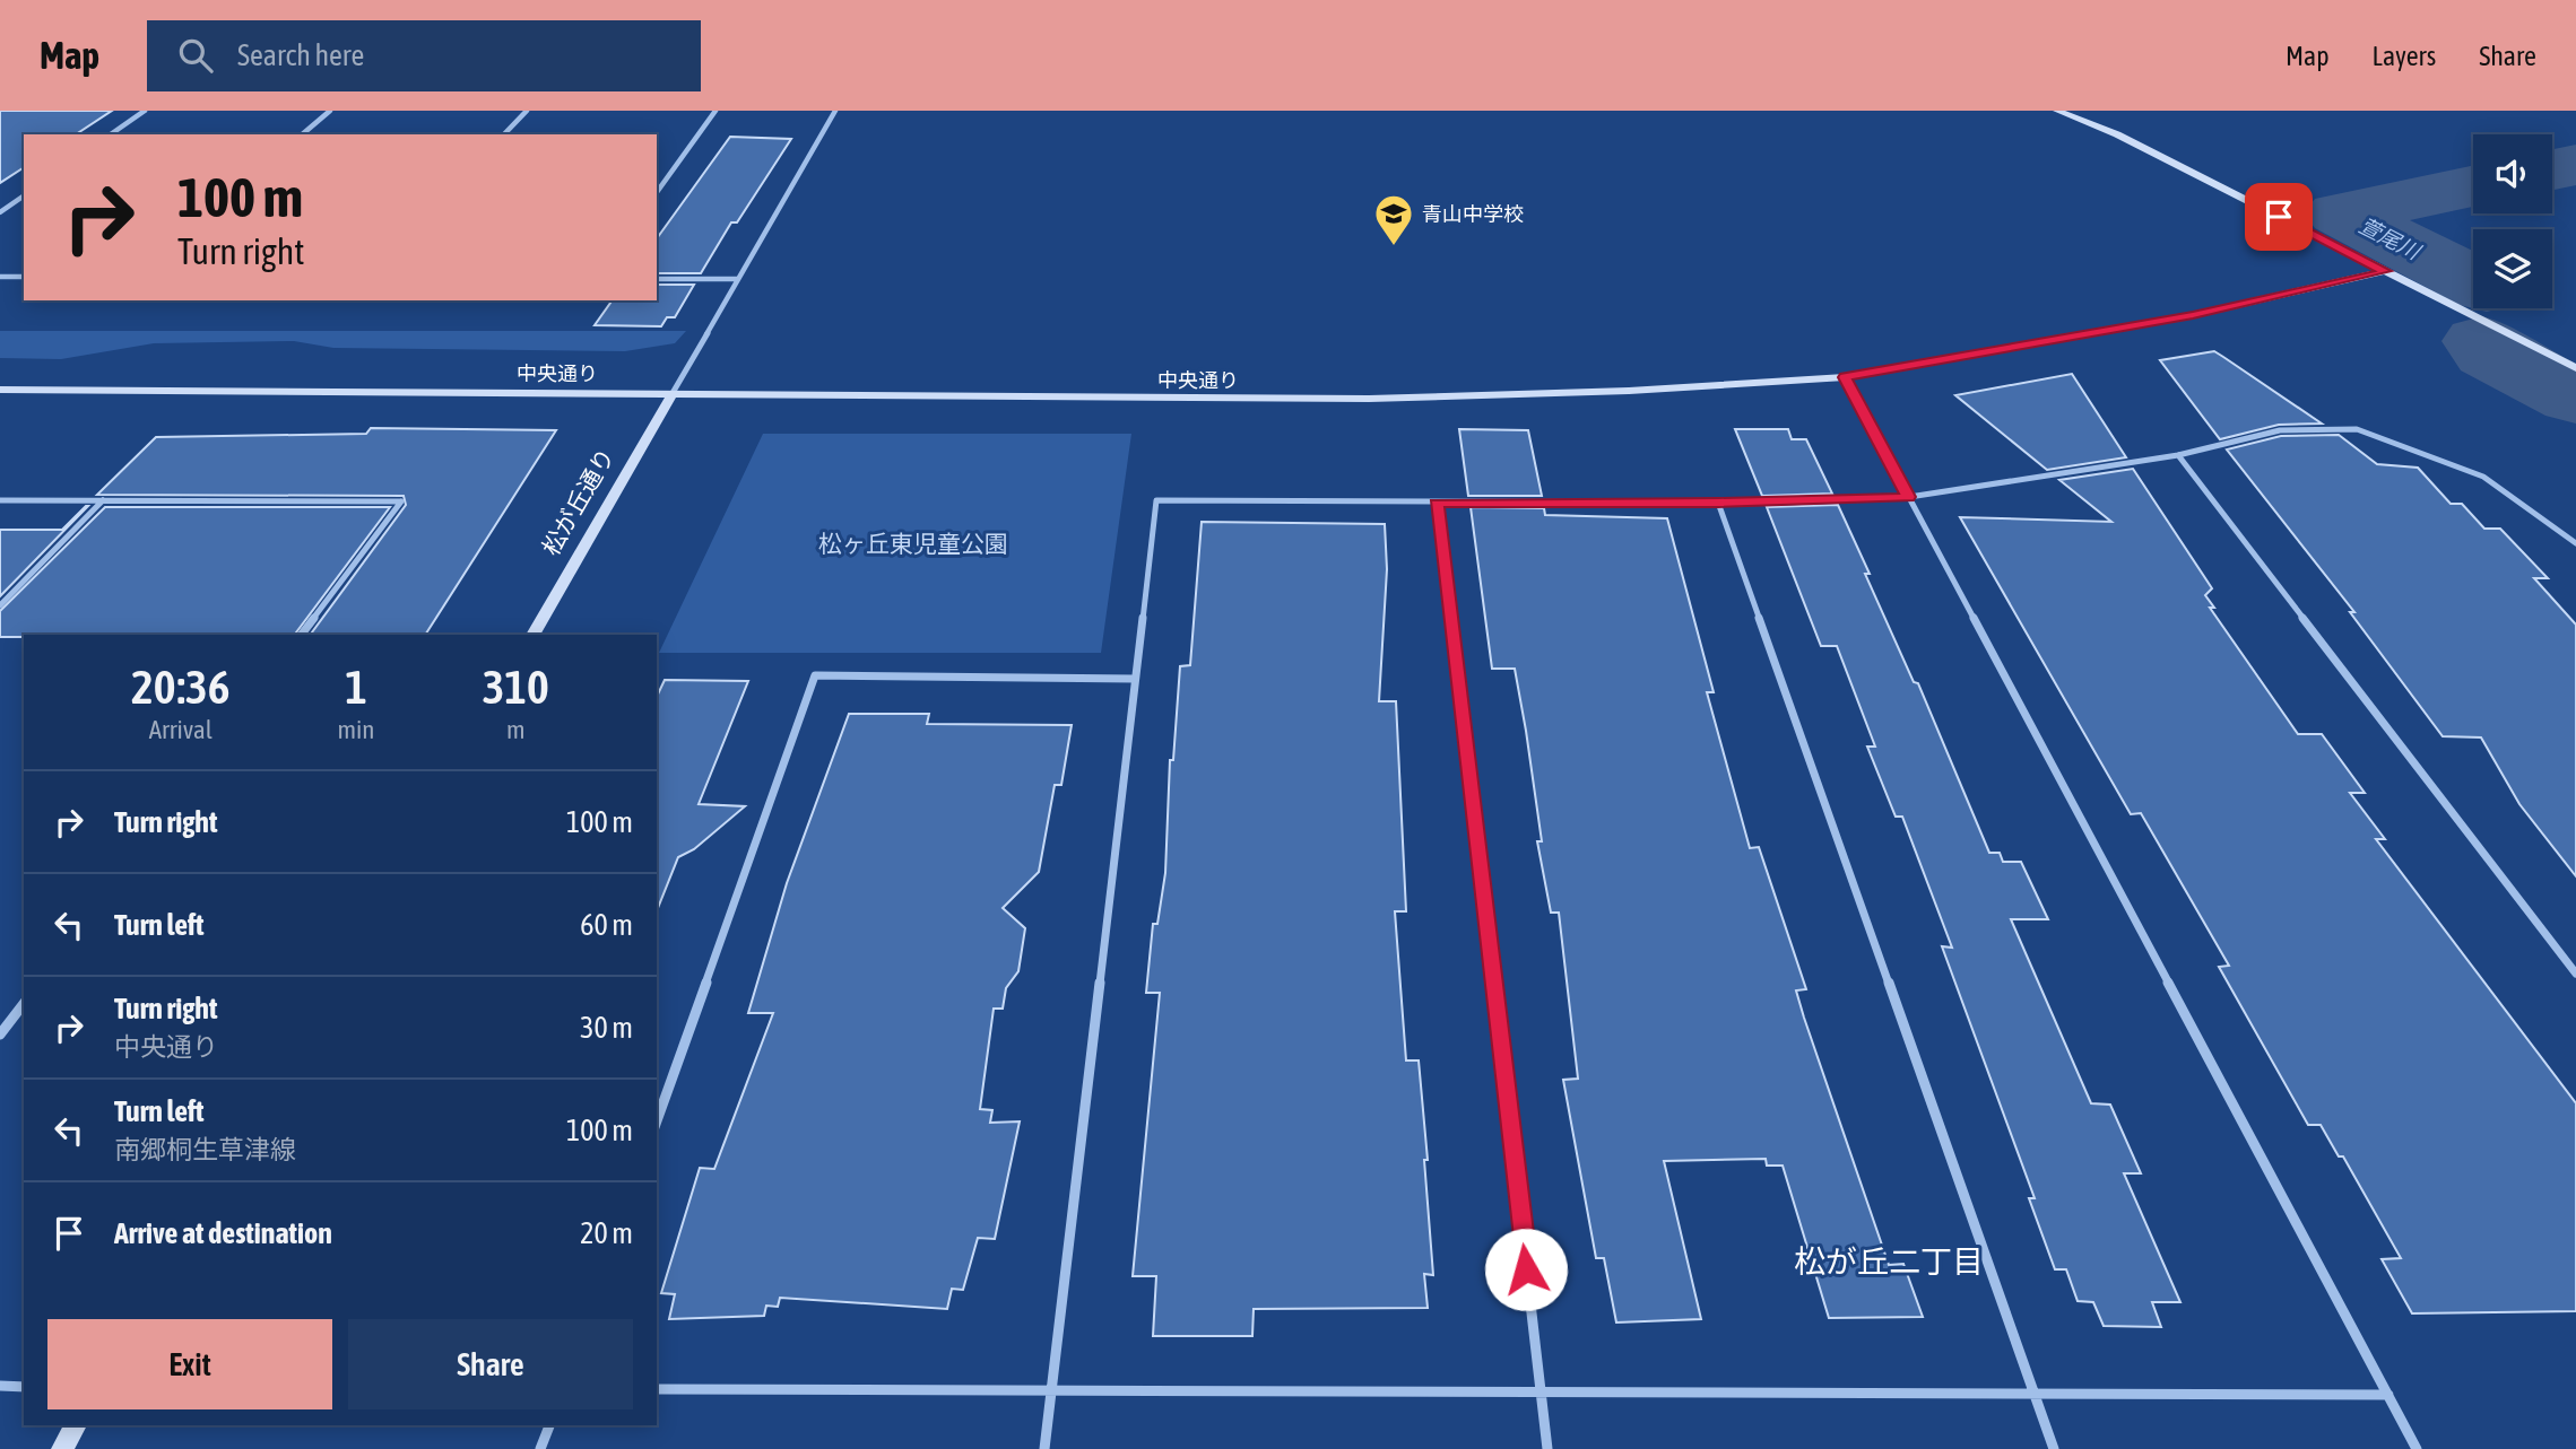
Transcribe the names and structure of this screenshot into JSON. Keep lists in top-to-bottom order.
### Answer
{
  "streets": {
    "street": ["中央通り", "松が丘通り"]
  },
  "crossings": [
    ["中央通り", "松が丘通り"]
  ],
  "districts": ["松が丘二丁目"],
  "water": ["萱尾川"],
  "parks": ["松ヶ丘東児童公園"],
  "places": {
    "school or university": ["青山中学校"]
  },
  "page": {
    "header": "Map",
    "search": "Search here",
    "nav": ["Map", "Layers", "Share"],
    "turn": ["100 m", "Turn right"],
    "eta": [
      "20:36",
      "Arrival",
      "1",
      "min",
      "310",
      "m"
    ],
    "list": [
      {
        "name": "Turn right",
        "value": "100 m"
      },
      {
        "name": "Turn left",
        "value": "60 m"
      },
      {
        "name": "Turn right",
        "note": "中央通り",
        "value": "30 m"
      },
      {
        "name": "Turn left",
        "note": "南郷桐生草津線",
        "value": "100 m"
      },
      {
        "name": "Arrive at destination",
        "value": "20 m"
      }
    ],
    "buttons": ["Exit", "Share"]
  }
}
